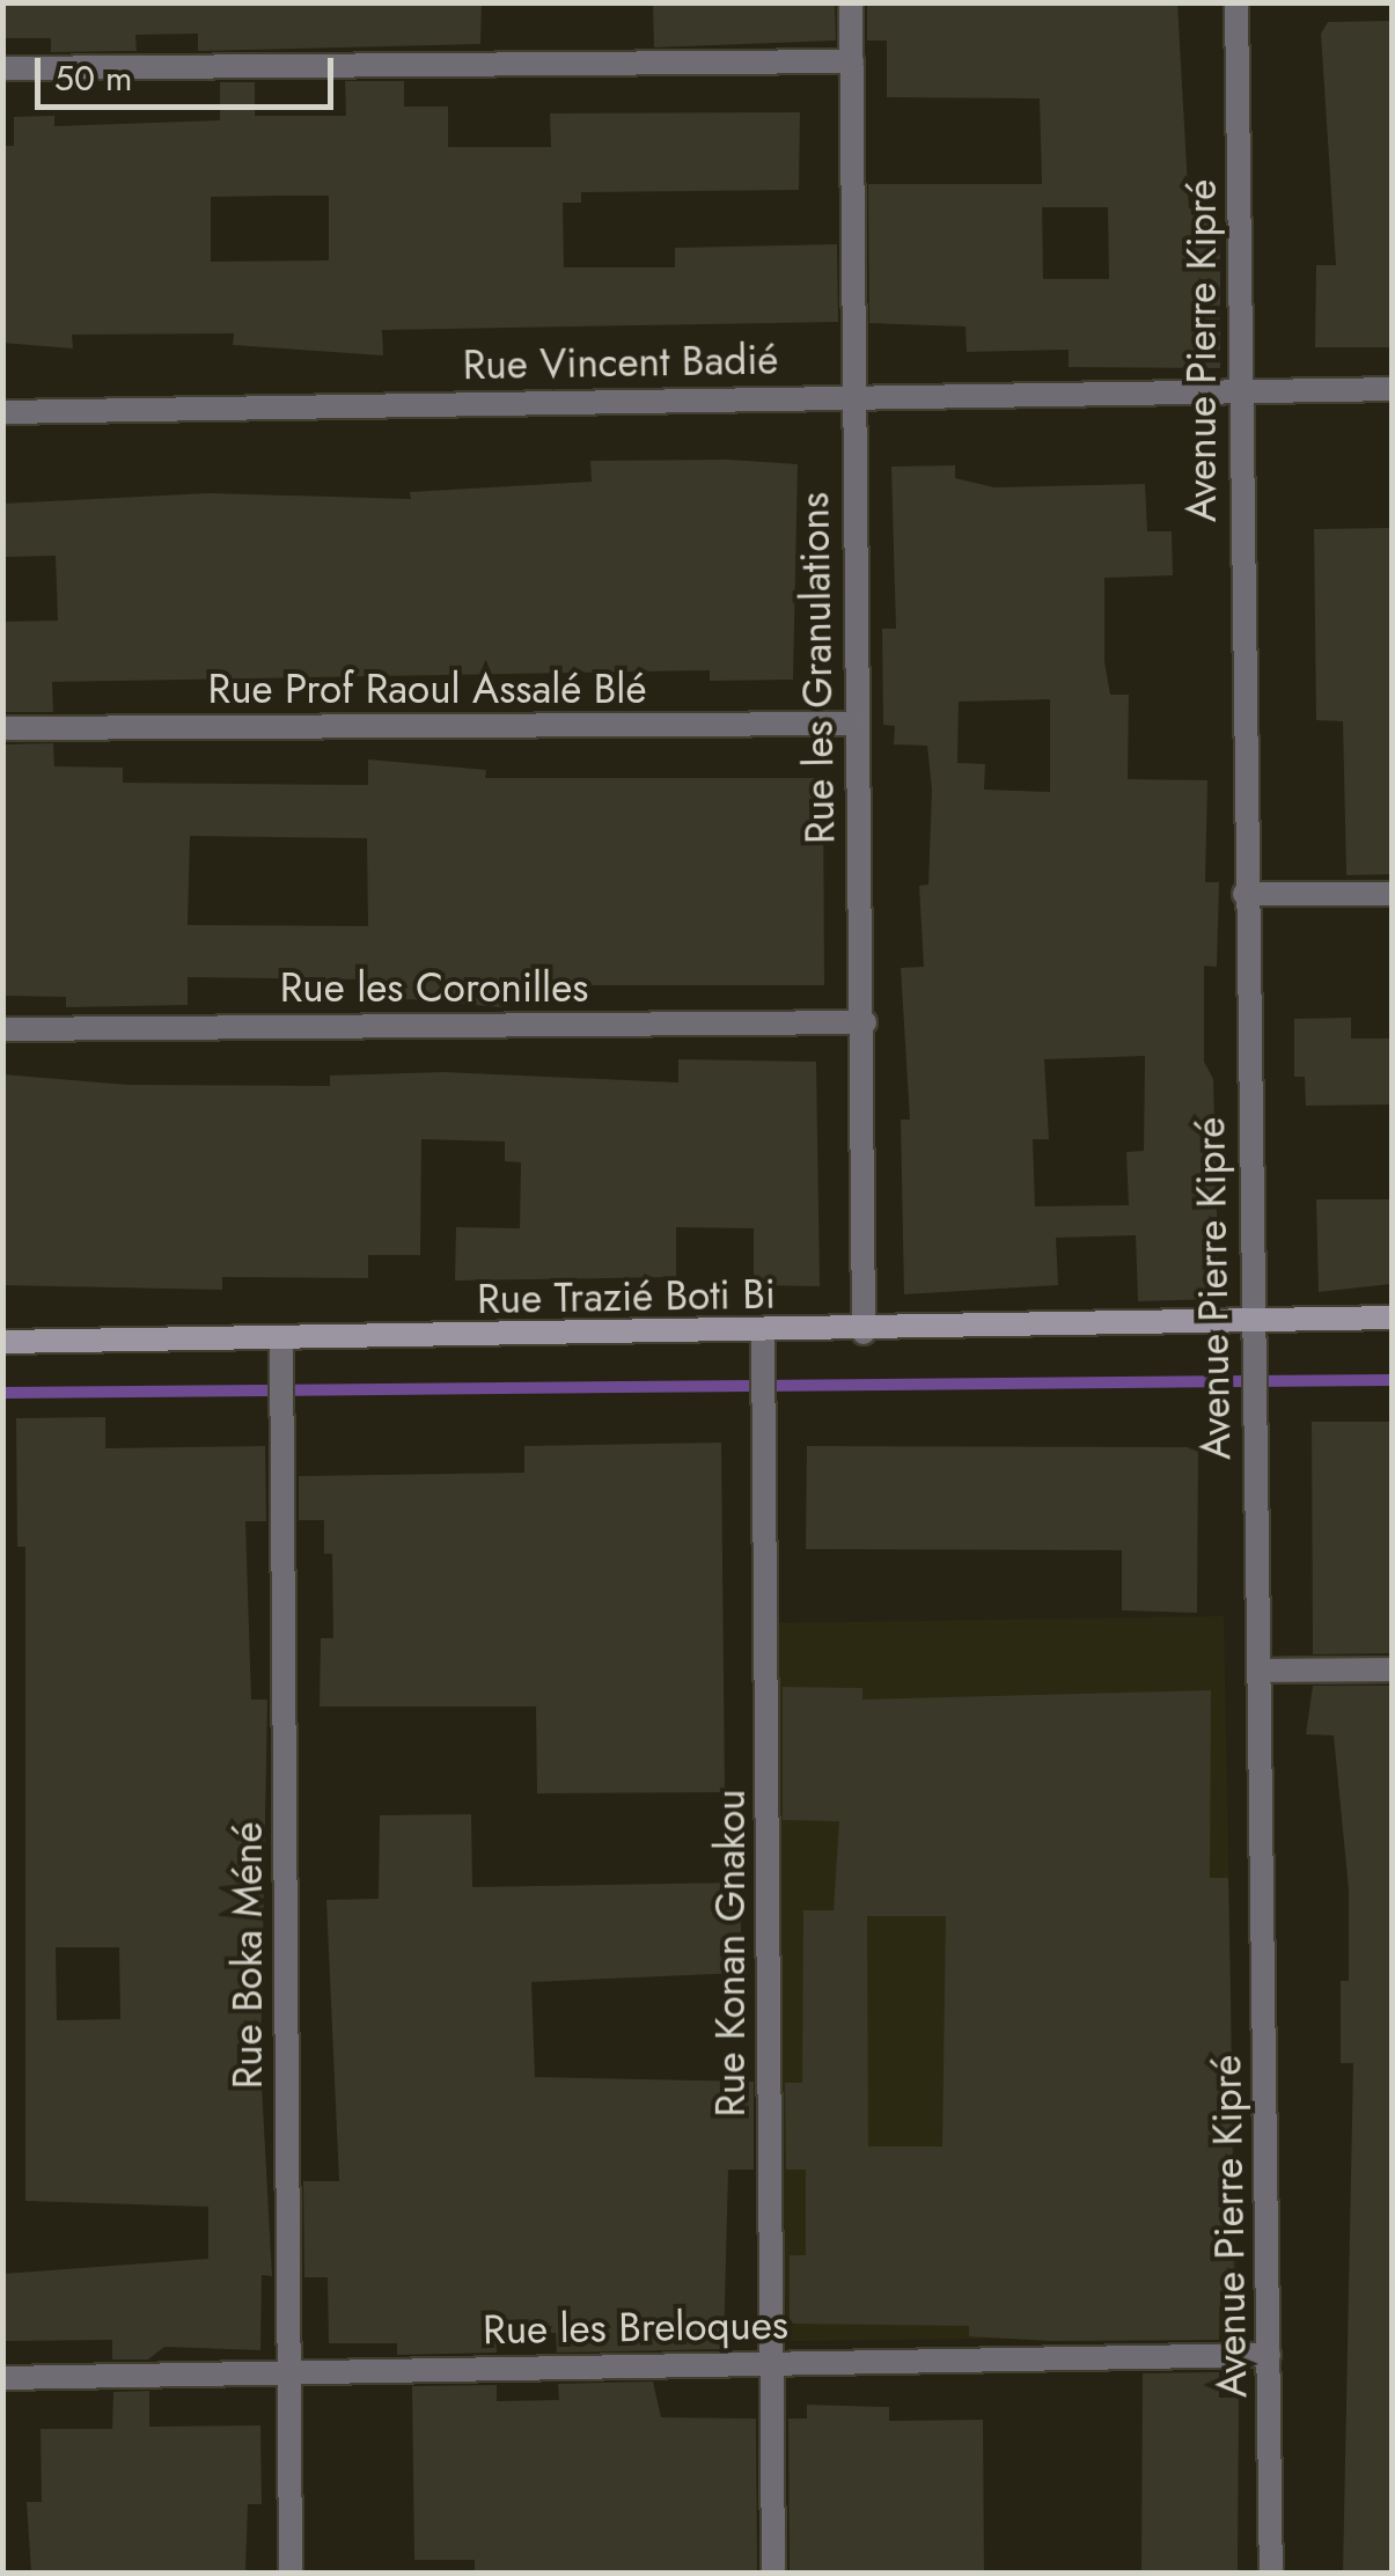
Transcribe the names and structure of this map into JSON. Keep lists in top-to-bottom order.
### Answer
{
  "streets": {
    "main road": ["Rue Trazié Boti Bi"],
    "street": [
      "Avenue Pierre Kipré",
      "Rue Vincent Badié",
      "Rue les Granulations",
      "Rue Prof Raoul Assalé Blé",
      "Rue les Coronilles",
      "Rue Konan Gnakou",
      "Rue Boka Méné",
      "Rue les Breloques"
    ]
  },
  "crossings": [
    ["Avenue Pierre Kipré", "Rue Vincent Badié"],
    ["Avenue Pierre Kipré", "Rue Trazié Boti Bi"],
    ["Avenue Pierre Kipré", "Rue les Breloques"],
    ["Rue Vincent Badié", "Rue les Granulations"],
    ["Rue les Granulations", "Rue Prof Raoul Assalé Blé"],
    ["Rue les Granulations", "Rue les Coronilles"],
    ["Rue les Granulations", "Rue Trazié Boti Bi"],
    ["Rue Trazié Boti Bi", "Rue Konan Gnakou"],
    ["Rue Trazié Boti Bi", "Rue Boka Méné"],
    ["Rue Konan Gnakou", "Rue les Breloques"],
    ["Rue Boka Méné", "Rue les Breloques"]
  ],
  "scale_bar": "50 m"
}
